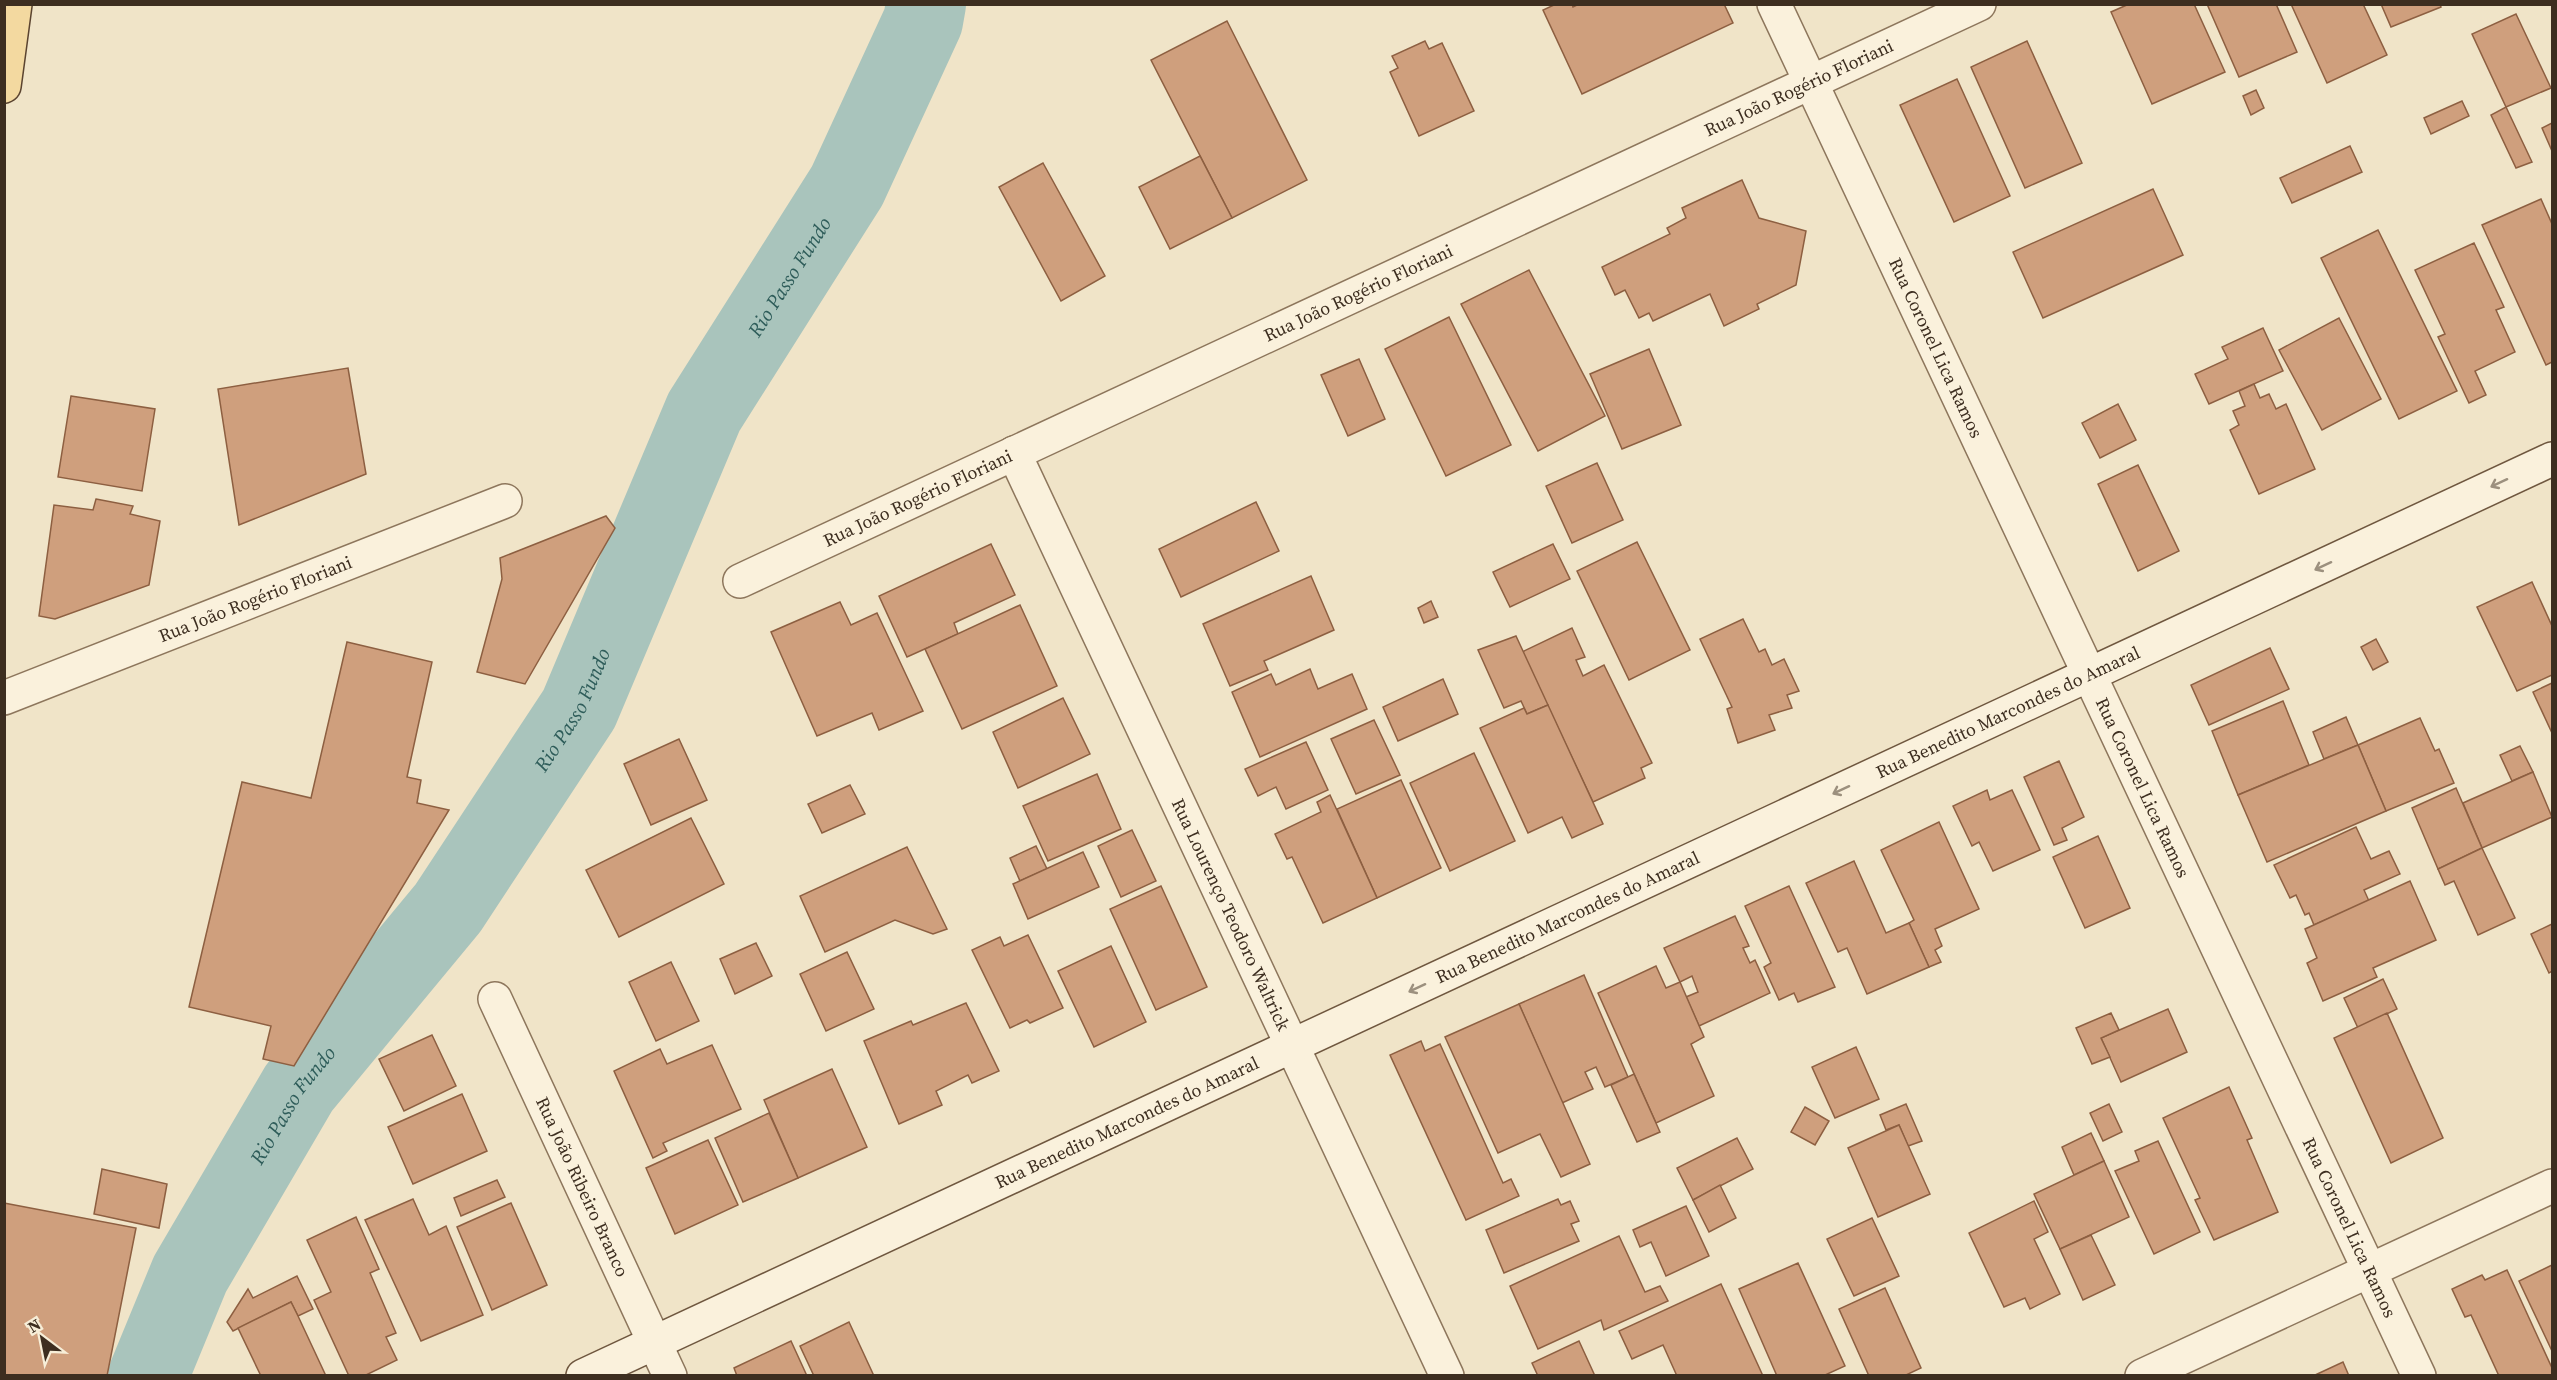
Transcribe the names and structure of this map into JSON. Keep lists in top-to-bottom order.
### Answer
{
  "streets": {
    "street": [
      "Rua João Rogério Floriani",
      "Rua Coronel Lica Ramos",
      "Rua Benedito Marcondes do Amaral",
      "Rua Lourenço Teodoro Waltrick",
      "Rua João Ribeiro Branco"
    ]
  },
  "crossings": [
    ["Rua João Rogério Floriani", "Rua Coronel Lica Ramos"],
    ["Rua João Rogério Floriani", "Rua Lourenço Teodoro Waltrick"],
    ["Rua Coronel Lica Ramos", "Rua Benedito Marcondes do Amaral"],
    ["Rua Benedito Marcondes do Amaral", "Rua Lourenço Teodoro Waltrick"],
    ["Rua Benedito Marcondes do Amaral", "Rua João Ribeiro Branco"]
  ],
  "one_way": ["Rua Benedito Marcondes do Amaral"],
  "water": ["Rio Passo Fundo"],
  "north": "top left"
}
